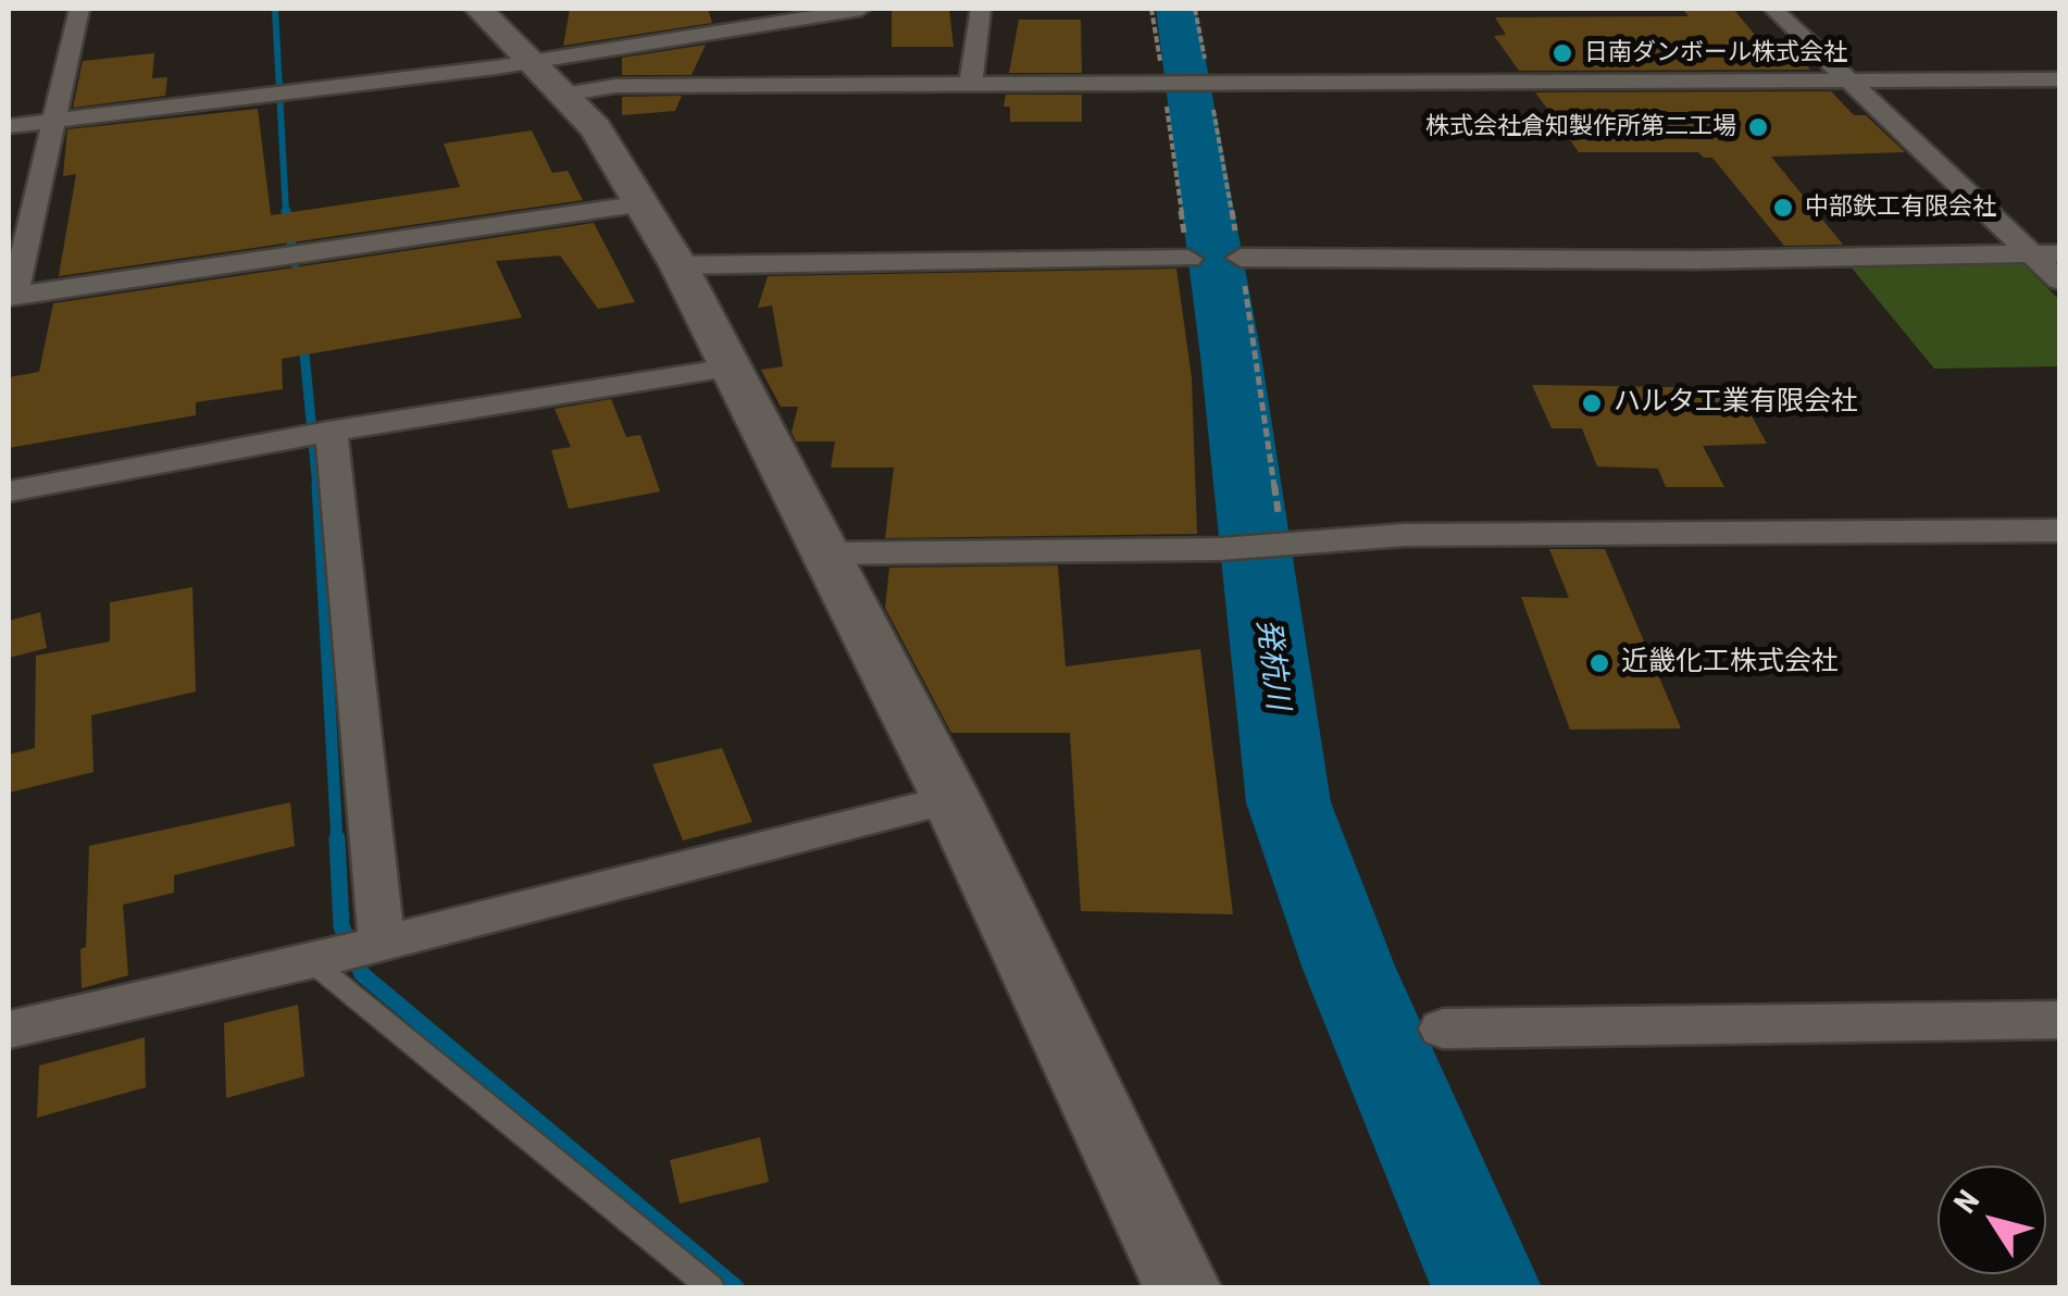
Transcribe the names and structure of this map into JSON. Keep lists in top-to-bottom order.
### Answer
{
  "water": ["発杭川"],
  "places": [
    "日南ダンボール株式会社",
    "株式会社倉知製作所第二工場",
    "中部鉄工有限会社",
    "ハルタ工業有限会社",
    "近畿化工株式会社"
  ],
  "north": "top left"
}
